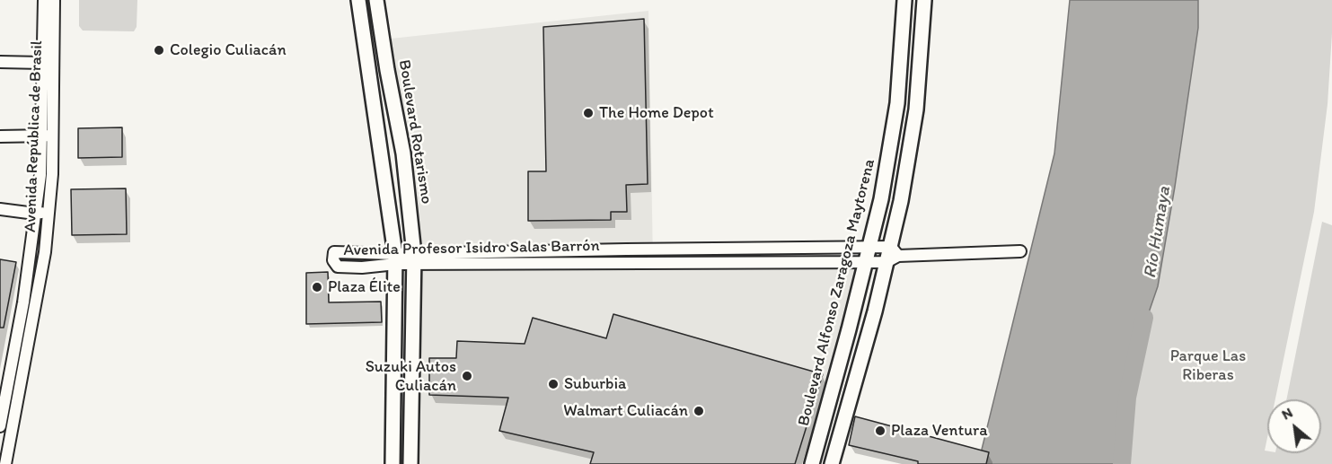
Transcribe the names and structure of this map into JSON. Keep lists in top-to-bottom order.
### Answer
{
  "streets": {
    "street": [
      "Boulevard Rotarismo",
      "Avenida República de Brasil",
      "Avenida Profesor Isidro Salas Barrón",
      "Boulevard Alfonso Zaragoza Maytorena"
    ]
  },
  "crossings": [
    ["Boulevard Rotarismo", "Avenida Profesor Isidro Salas Barrón"],
    ["Avenida Profesor Isidro Salas Barrón", "Boulevard Alfonso Zaragoza Maytorena"]
  ],
  "water": ["Río Humaya"],
  "parks": ["Parque Las Riberas"],
  "places": [
    "Colegio Culiacán",
    "The Home Depot",
    "Plaza Élite",
    "Suzuki Autos Culiacán",
    "Suburbia",
    "Walmart Culiacán",
    "Plaza Ventura"
  ],
  "north": "top left"
}
